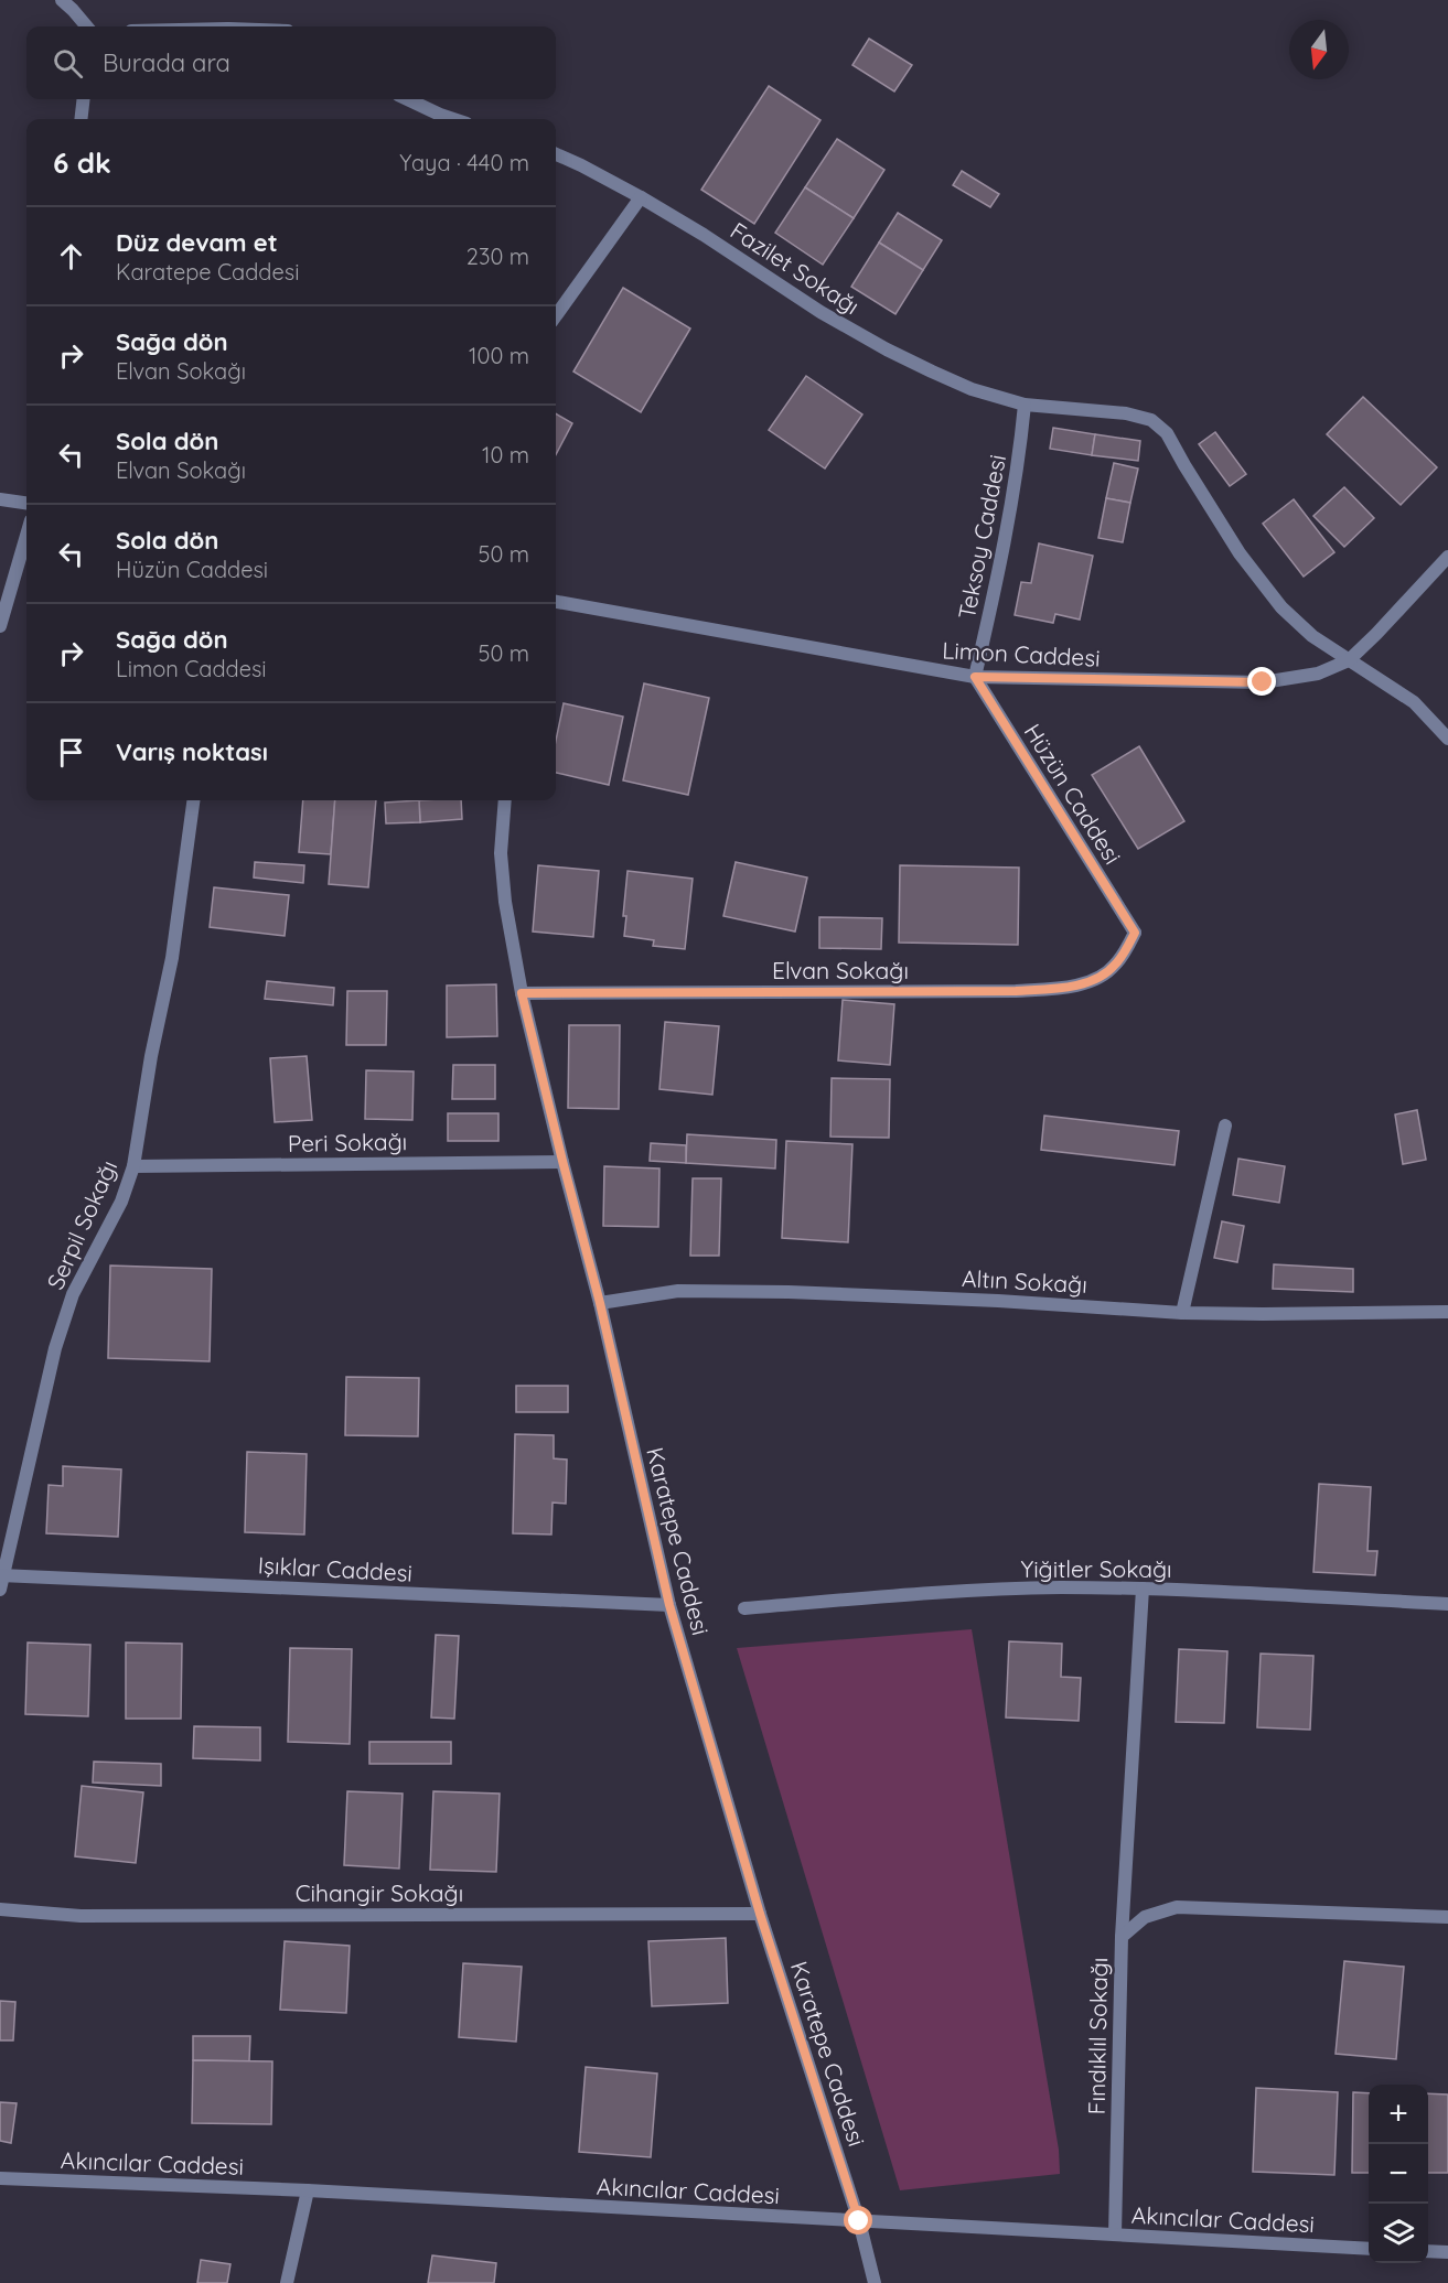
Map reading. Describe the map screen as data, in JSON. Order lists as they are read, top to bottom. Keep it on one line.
{"streets":{"street":["Fazilet Sokağı","Teksoy Caddesi","Limon Caddesi","Hüzün Caddesi","Elvan Sokağı","Peri Sokağı","Serpil Sokağı","Altın Sokağı","Karatepe Caddesi","Işıklar Caddesi","Yiğitler Sokağı","Cihangir Sokağı","Fındıklıl Sokağı","Akıncılar Caddesi"]},"crossings":[["Fazilet Sokağı","Teksoy Caddesi"],["Fazilet Sokağı","Limon Caddesi"],["Teksoy Caddesi","Limon Caddesi"],["Teksoy Caddesi","Hüzün Caddesi"],["Limon Caddesi","Hüzün Caddesi"],["Hüzün Caddesi","Elvan Sokağı"],["Elvan Sokağı","Karatepe Caddesi"],["Peri Sokağı","Serpil Sokağı"],["Peri Sokağı","Karatepe Caddesi"],["Serpil Sokağı","Işıklar Caddesi"],["Altın Sokağı","Karatepe Caddesi"],["Karatepe Caddesi","Işıklar Caddesi"],["Karatepe Caddesi","Cihangir Sokağı"],["Karatepe Caddesi","Akıncılar Caddesi"],["Fındıklıl Sokağı","Akıncılar Caddesi"]],"north":"bottom","page":{"search":"Burada ara","heading":["6 dk","Yaya · 440 m"],"list":[["Düz devam et","Karatepe Caddesi","230 m"],["Sağa dön","Elvan Sokağı","100 m"],["Sola dön","Elvan Sokağı","10 m"],["Sola dön","Hüzün Caddesi","50 m"],["Sağa dön","Limon Caddesi","50 m"],"Varış noktası"],"map_buttons":["+","−"]}}
